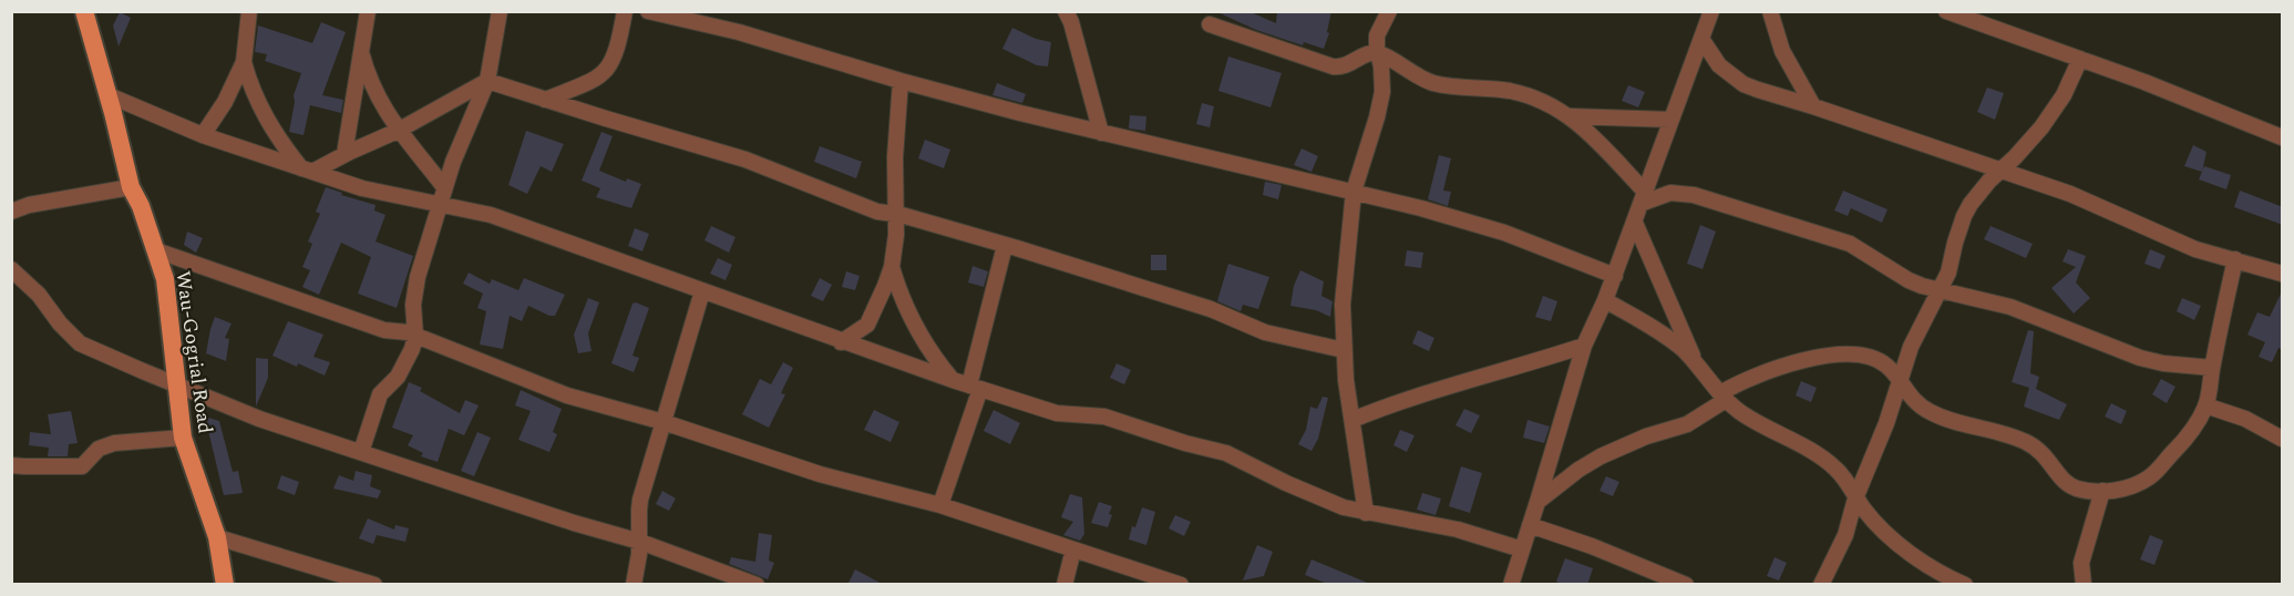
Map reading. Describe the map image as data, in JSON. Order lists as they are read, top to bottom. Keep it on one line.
{"streets":{"main road":["Wau-Gogrial Road"]}}
